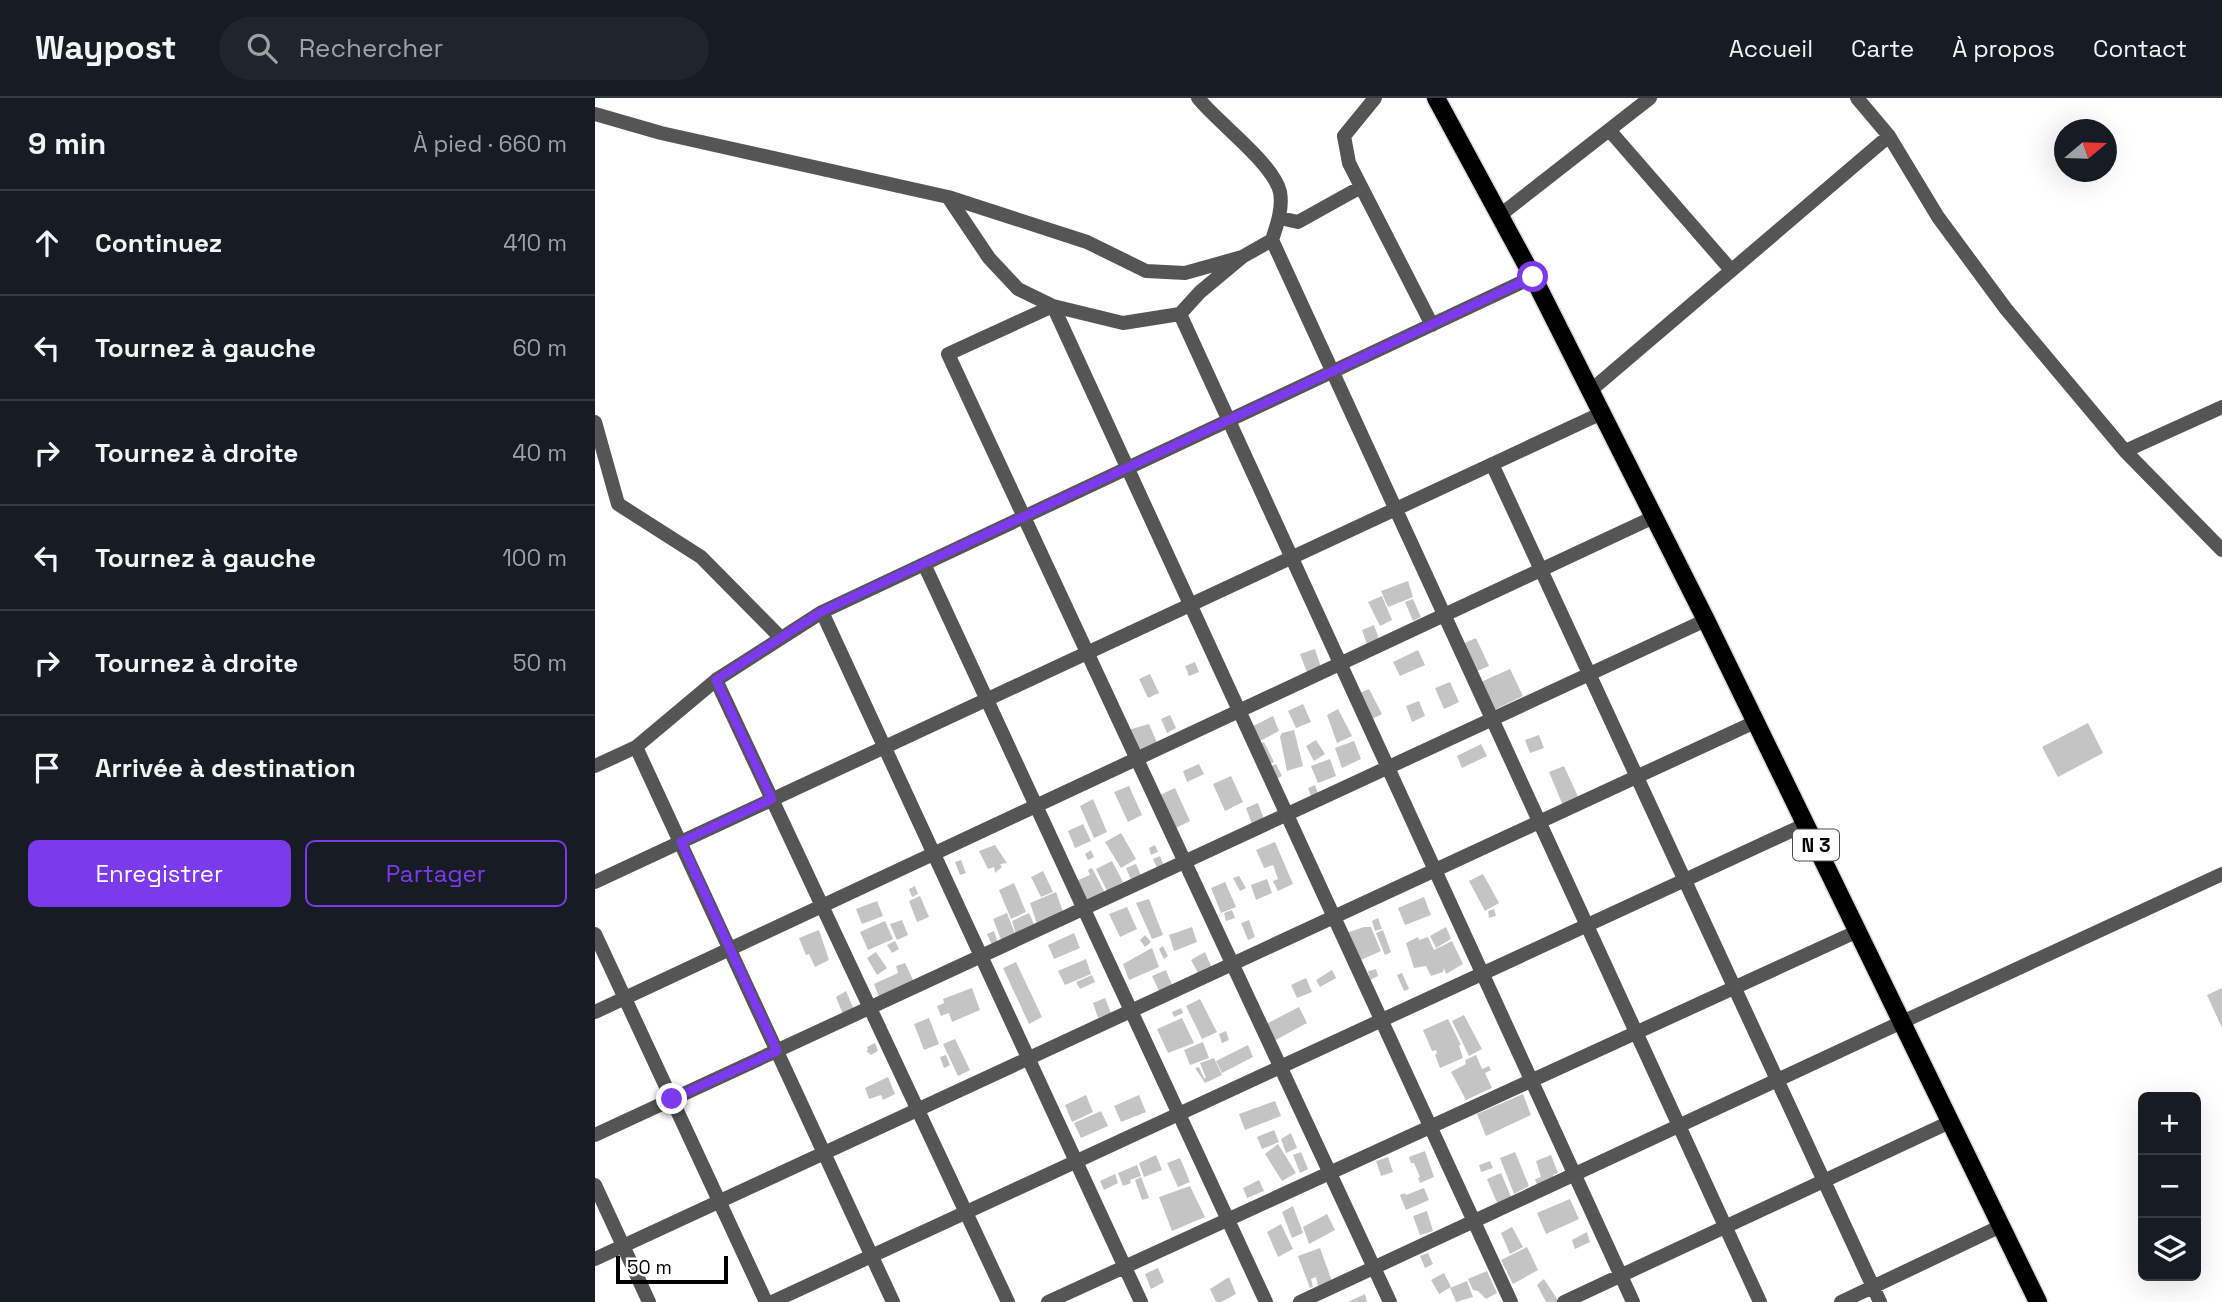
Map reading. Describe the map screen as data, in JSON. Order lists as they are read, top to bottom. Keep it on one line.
{"streets":{"main road":["N 3"]},"scale_bar":"50 m","north":"right","page":{"header":"Waypost","search":"Rechercher","nav":["Accueil","Carte","À propos","Contact"],"heading":["9 min","À pied · 660 m"],"list":[["Continuez","410 m"],["Tournez à gauche","60 m"],["Tournez à droite","40 m"],["Tournez à gauche","100 m"],["Tournez à droite","50 m"],"Arrivée à destination"],"buttons":["Enregistrer","Partager"],"map_buttons":["+","−"],"scale":"50 m"}}
